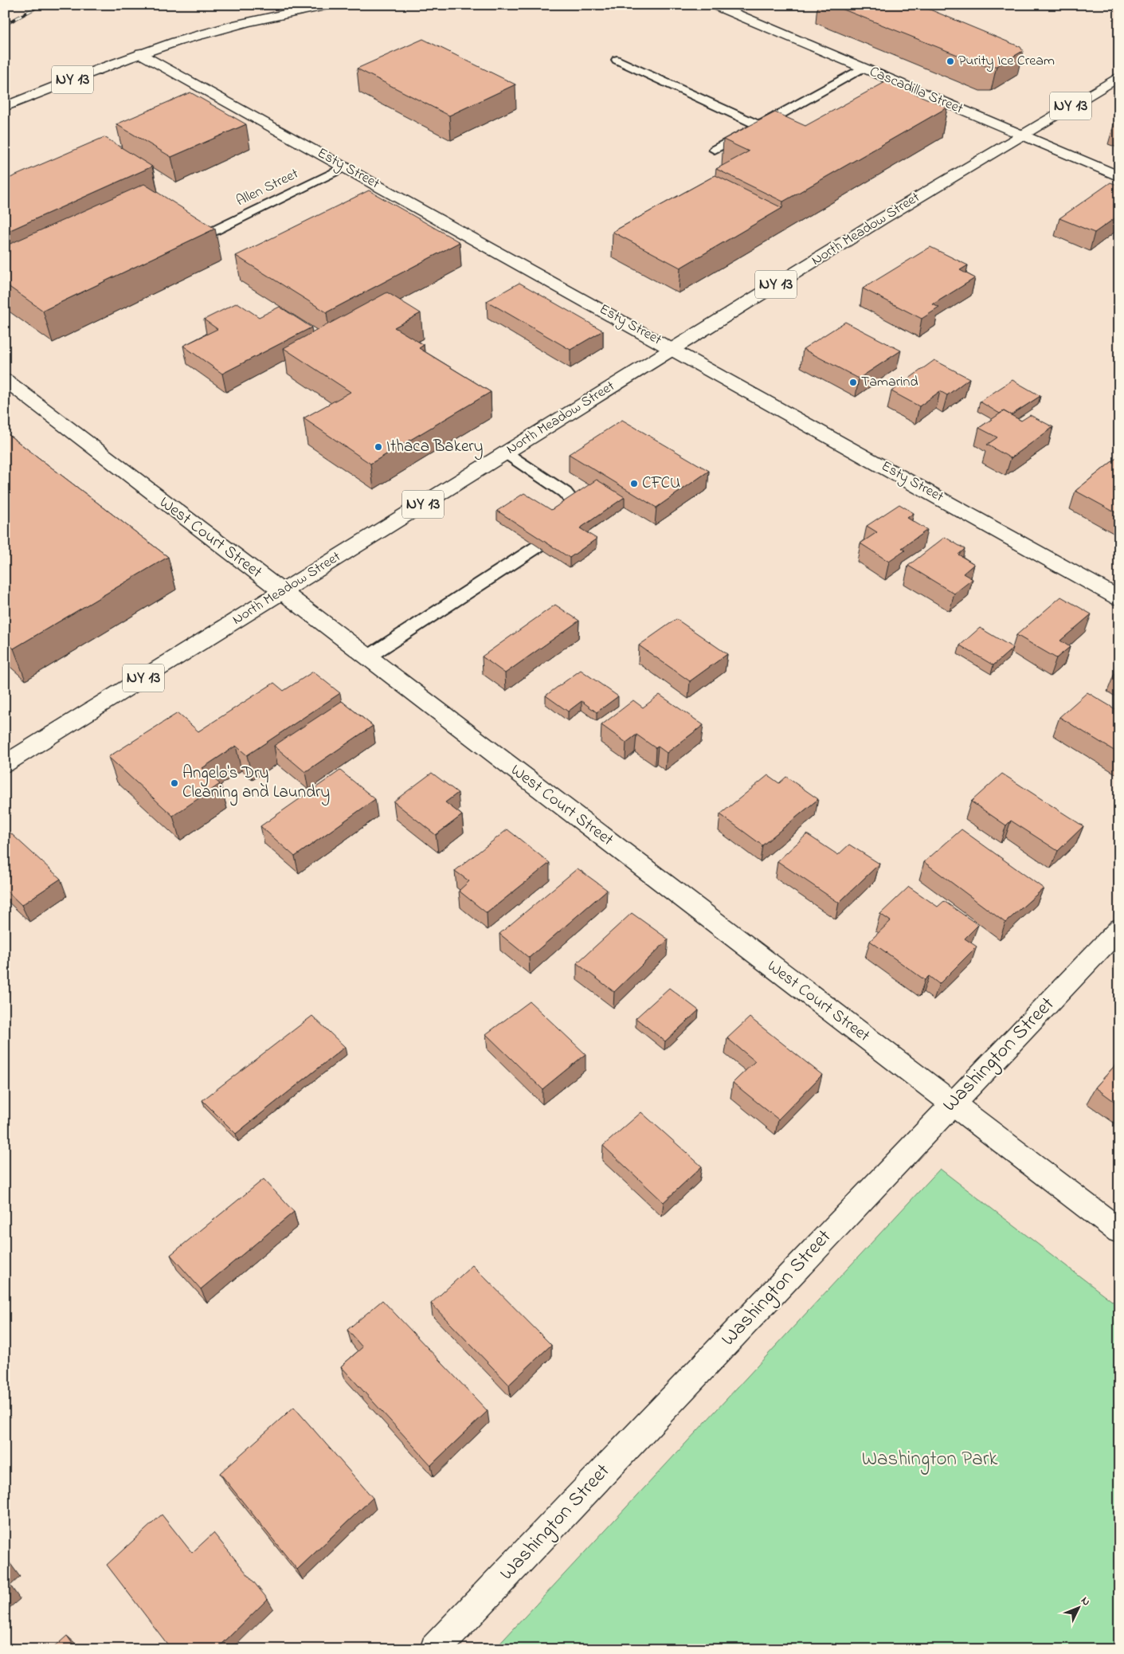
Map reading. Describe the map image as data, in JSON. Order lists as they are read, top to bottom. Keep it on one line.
{"streets":{"main road":["NY 13","Cascadilla Street","Esty Street","North Meadow Street","West Court Street","Washington Street"],"lane":["Allen Street"]},"crossings":[["NY 13","Esty Street"],["Cascadilla Street","North Meadow Street"],["Esty Street","Allen Street"],["Esty Street","North Meadow Street"],["North Meadow Street","West Court Street"],["West Court Street","Washington Street"]],"parks":["Washington Park"],"places":["Purity Ice Cream","Tamarind","Ithaca Bakery","CFCU","Angelo's Dry Cleaning and Laundry"],"north":"top right"}
